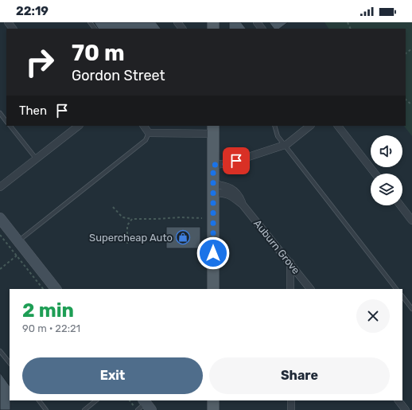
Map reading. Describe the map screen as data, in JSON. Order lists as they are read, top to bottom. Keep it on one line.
{"streets":{"street":["Auburn Grove"]},"places":{"shop":["Supercheap Auto"]},"page":{"status":"22:19","turn":["70 m","Gordon Street"],"then":"Then","heading":["2 min","90 m · 22:21"],"buttons":["Exit","Share"]}}
